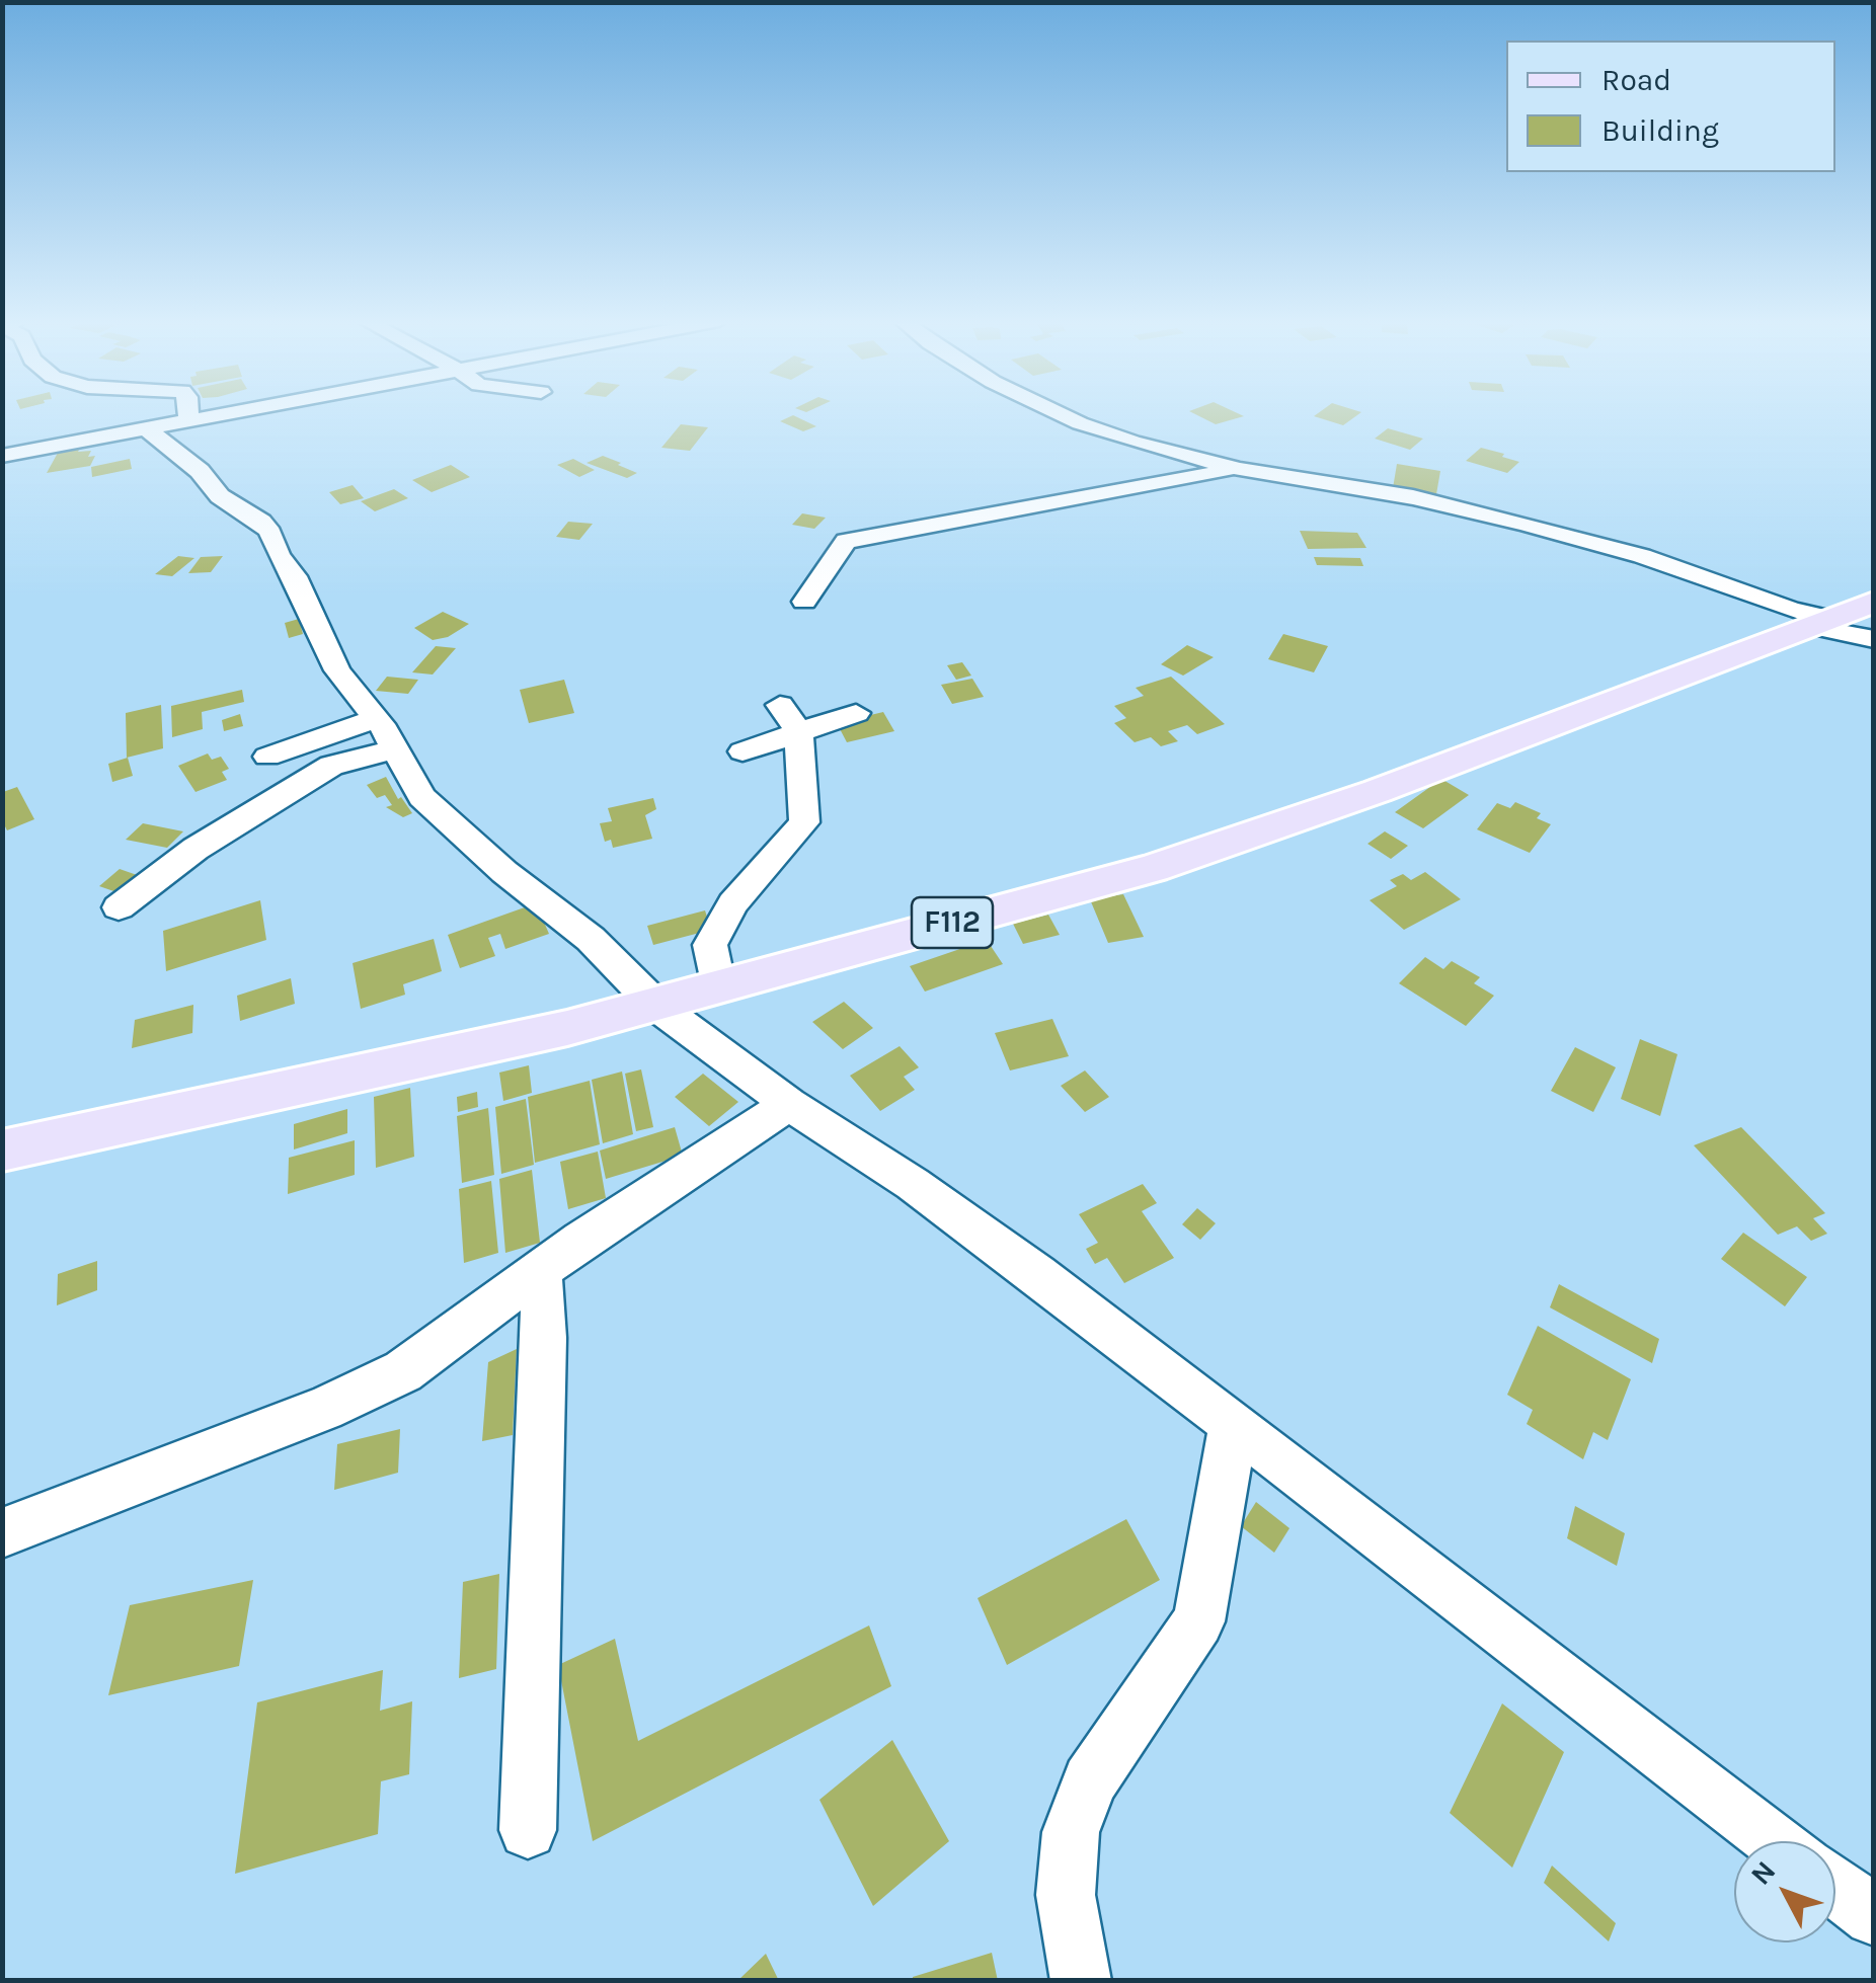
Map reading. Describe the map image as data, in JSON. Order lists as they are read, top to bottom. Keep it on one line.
{"streets":{"main road":["F112"]},"legend":["Road","Building"],"north":"top left"}
